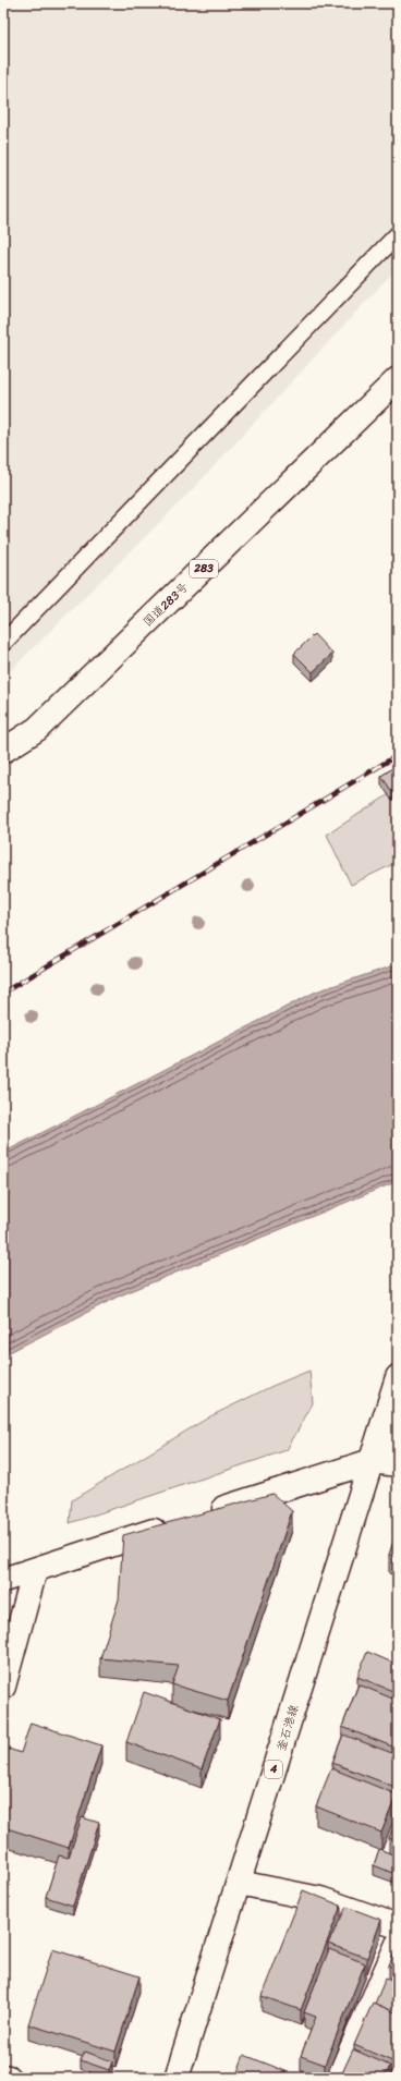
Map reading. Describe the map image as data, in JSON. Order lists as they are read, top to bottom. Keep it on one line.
{"streets":{"main road":["283","国道283号","釜石港線","4"]}}
